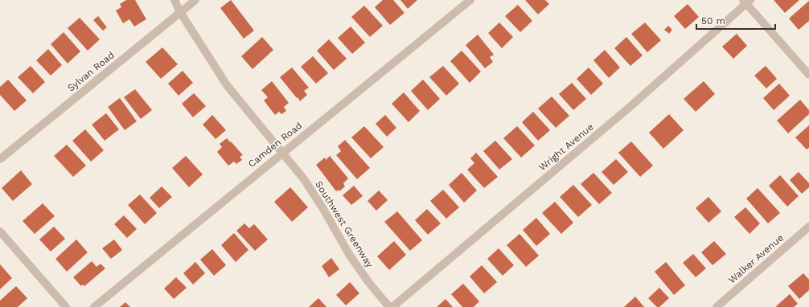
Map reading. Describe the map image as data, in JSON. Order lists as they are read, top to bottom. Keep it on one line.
{"streets":{"street":["Sylvan Road","Camden Road","Wright Avenue","Southwest Greenway","Walker Avenue"]},"crossings":[["Sylvan Road","Southwest Greenway"],["Camden Road","Southwest Greenway"]],"scale_bar":"50 m"}
